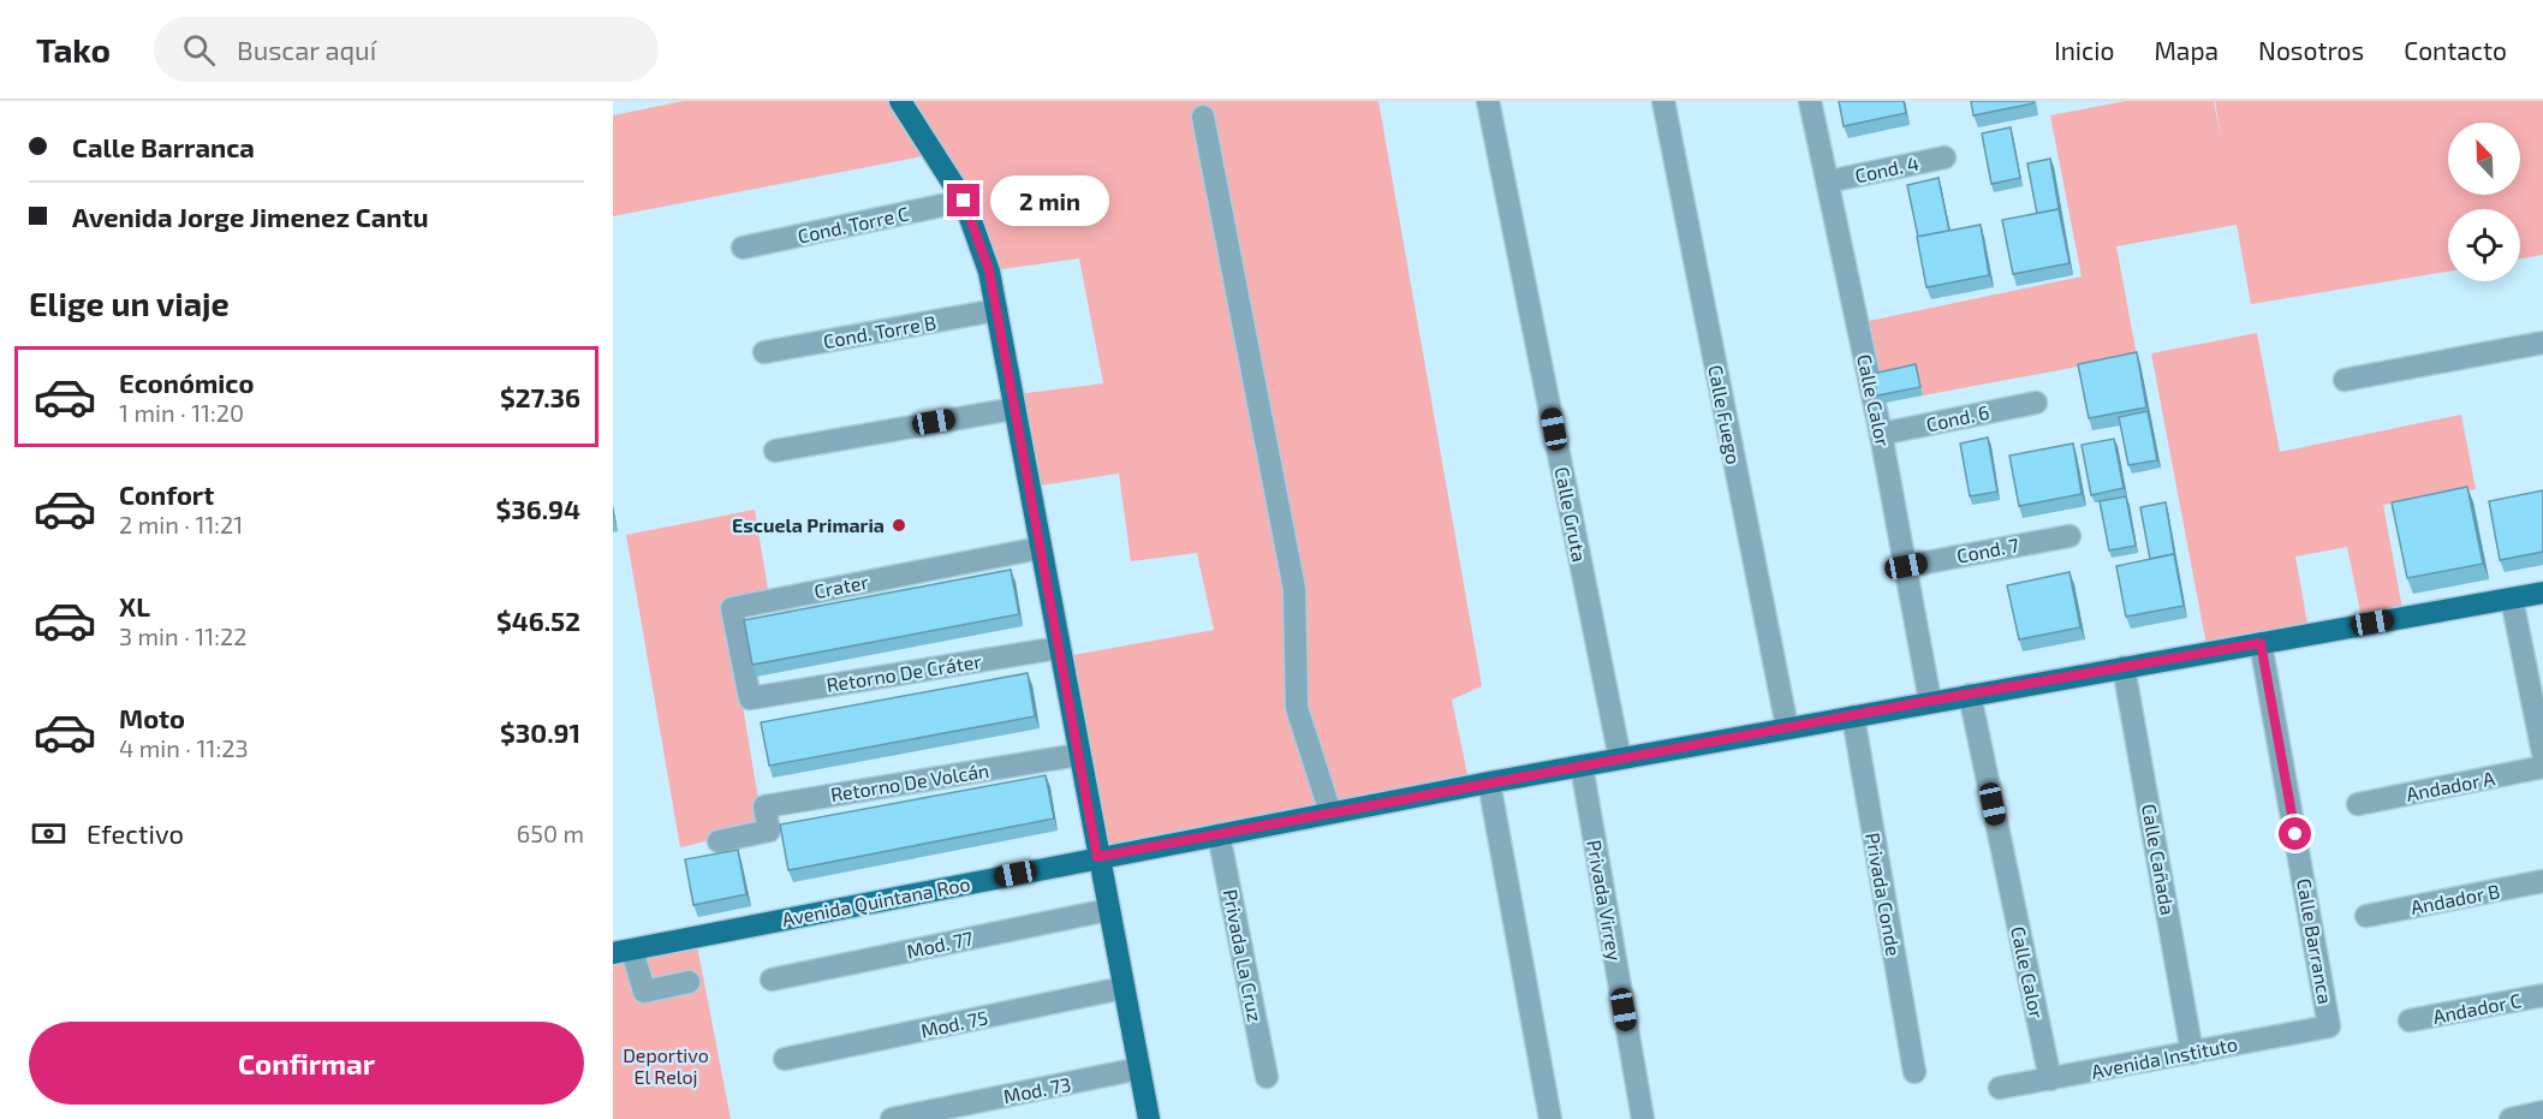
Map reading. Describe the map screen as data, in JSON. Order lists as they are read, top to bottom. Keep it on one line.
{"streets":{"main road":["Avenida Quintana Roo"],"street":["Cond. 4","Cond. Torre C","Cond. Torre B","Calle Calor","Calle Fuego","Cond. 6","Calle Gruta","Cond. 7","Crater","Retorno De Cráter","Retorno De Volcán","Andador A","Calle Cañada","Privada Conde","Andador B","Privada Virrey","Calle Barranca","Mod. 77","Privada La Cruz","Andador C","Mod. 75","Avenida Instituto","Mod. 73"]},"crossings":[["Cond. 4","Calle Calor"],["Calle Calor","Cond. 6"],["Calle Calor","Cond. 7"],["Calle Calor","Avenida Quintana Roo"],["Calle Calor","Avenida Instituto"],["Calle Fuego","Avenida Quintana Roo"],["Calle Gruta","Avenida Quintana Roo"],["Crater","Retorno De Cráter"],["Calle Cañada","Avenida Quintana Roo"],["Calle Cañada","Avenida Instituto"],["Privada Conde","Avenida Quintana Roo"],["Privada Virrey","Avenida Quintana Roo"],["Avenida Quintana Roo","Calle Barranca"],["Avenida Quintana Roo","Privada La Cruz"],["Calle Barranca","Avenida Instituto"]],"parks":["Deportivo El Reloj"],"places":["Escuela Primaria"],"north":"top left","page":{"header":"Tako","search":"Buscar aquí","nav":["Inicio","Mapa","Nosotros","Contacto"],"banner":["Calle Barranca","Avenida Jorge Jimenez Cantu"],"bubble":"2 min","heading":"Elige un viaje","list":[{"name":"Económico","note":"1 min · 11:20","value":"$27.36"},{"name":"Confort","note":"2 min · 11:21","value":"$36.94"},{"name":"XL","note":"3 min · 11:22","value":"$46.52"},{"name":"Moto","note":"4 min · 11:23","value":"$30.91"}],"pay":["Efectivo","650 m"],"buttons":"Confirmar"}}
